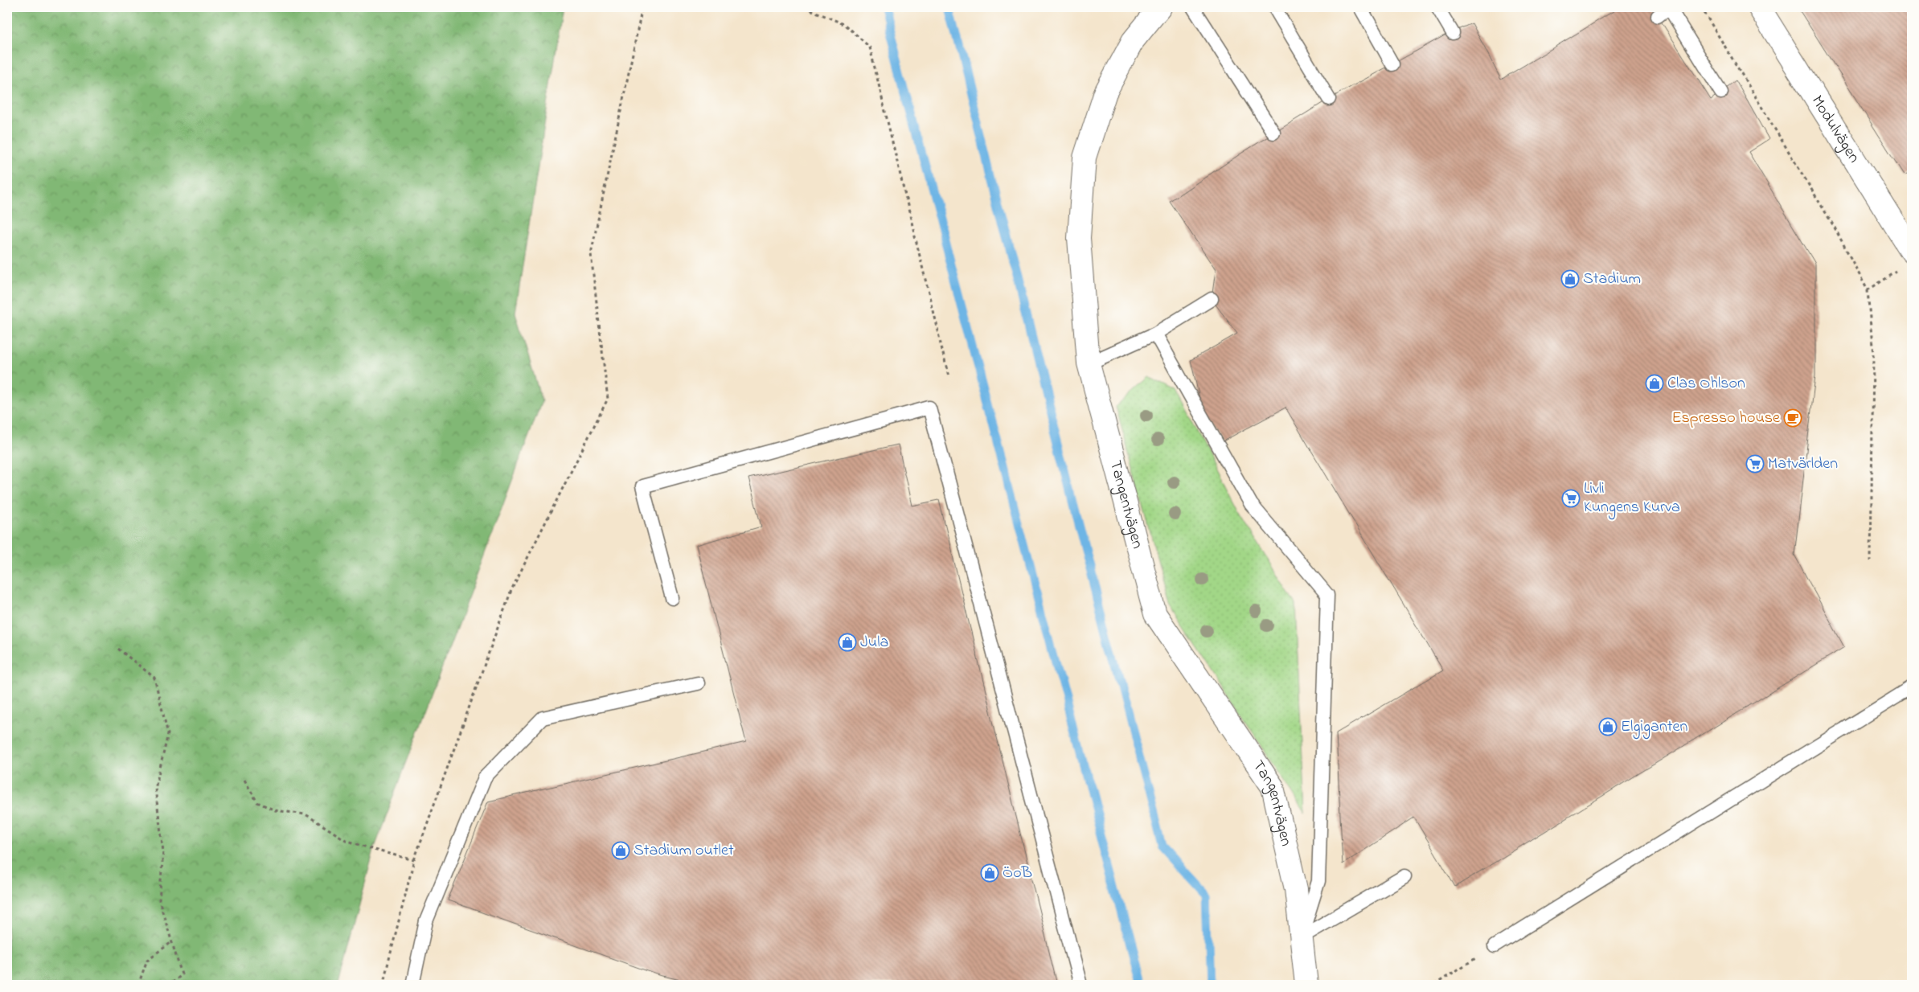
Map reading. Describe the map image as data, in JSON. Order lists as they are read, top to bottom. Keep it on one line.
{"streets":{"street":["Modulvägen","Tangentvägen"]},"places":{"shop":["Stadium","Clas Ohlson","Jula","Elgiganten","Stadium outlet","ÖoB"],"cafe":["Espresso house"],"supermarket":["Matvärlden","Livli Kungens Kurva"]}}
